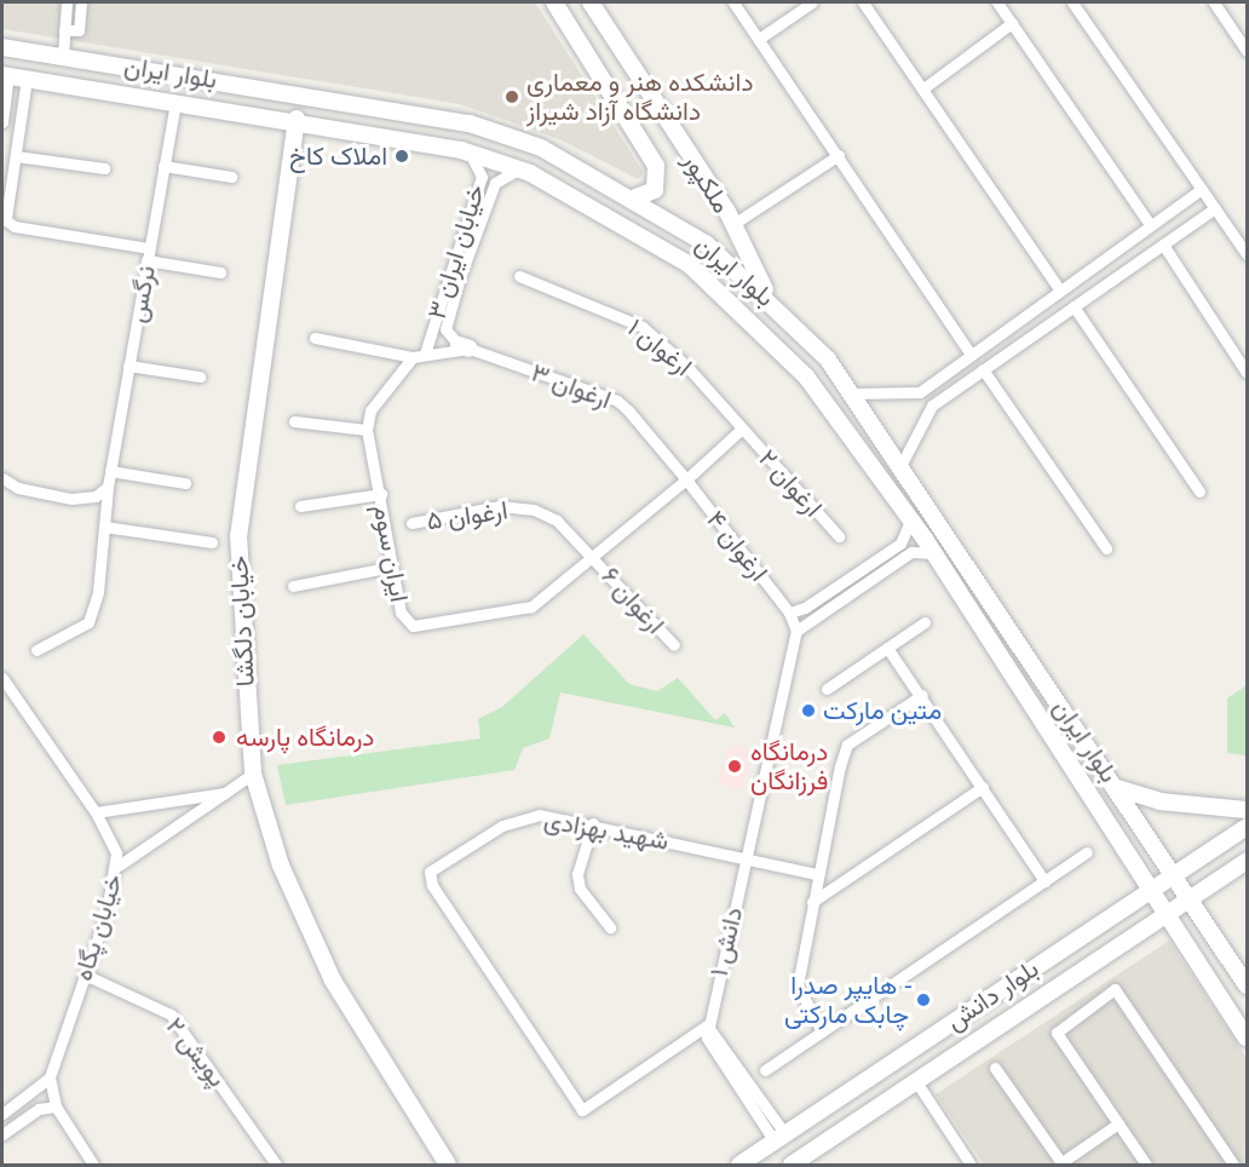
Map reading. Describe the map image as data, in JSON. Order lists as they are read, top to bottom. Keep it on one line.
{"streets":{"main road":["بلوار ایران","ملکپور","خیابان دلگشا","بلوار دانش"],"street":["خیابان ایران ۳","نرگس","ارغوان ۱","ارغوان ۳","ارغوان ۲","ارغوان ۵","ارغوان ۴","ایران سوم","ارغوان ۶","شهید بهزادی","خیابان پگاه","دانش ۱","پویش ۲"]},"crossings":[["بلوار ایران","ملکپور"],["بلوار ایران","خیابان ایران ۳"],["بلوار ایران","نرگس"],["بلوار ایران","خیابان دلگشا"],["بلوار ایران","بلوار دانش"],["خیابان ایران ۳","ارغوان ۳"],["ارغوان ۱","ارغوان ۲"],["ارغوان ۱","ایران سوم"],["ارغوان ۳","ارغوان ۴"],["ارغوان ۳","ایران سوم"],["ارغوان ۲","ایران سوم"],["ارغوان ۵","ایران سوم"],["ارغوان ۵","ارغوان ۶"],["ارغوان ۴","ایران سوم"],["ارغوان ۴","دانش ۱"],["ایران سوم","ارغوان ۶"],["شهید بهزادی","دانش ۱"],["خیابان پگاه","پویش ۲"]],"places":["دانشکده هنر و معماری دانشگاه آزاد شیراز","املاک کاخ","متین مارکت","درمانگاه پارسه","درمانگاه فرزانگان","هایپر صدرا - چابک مارکتی"]}
